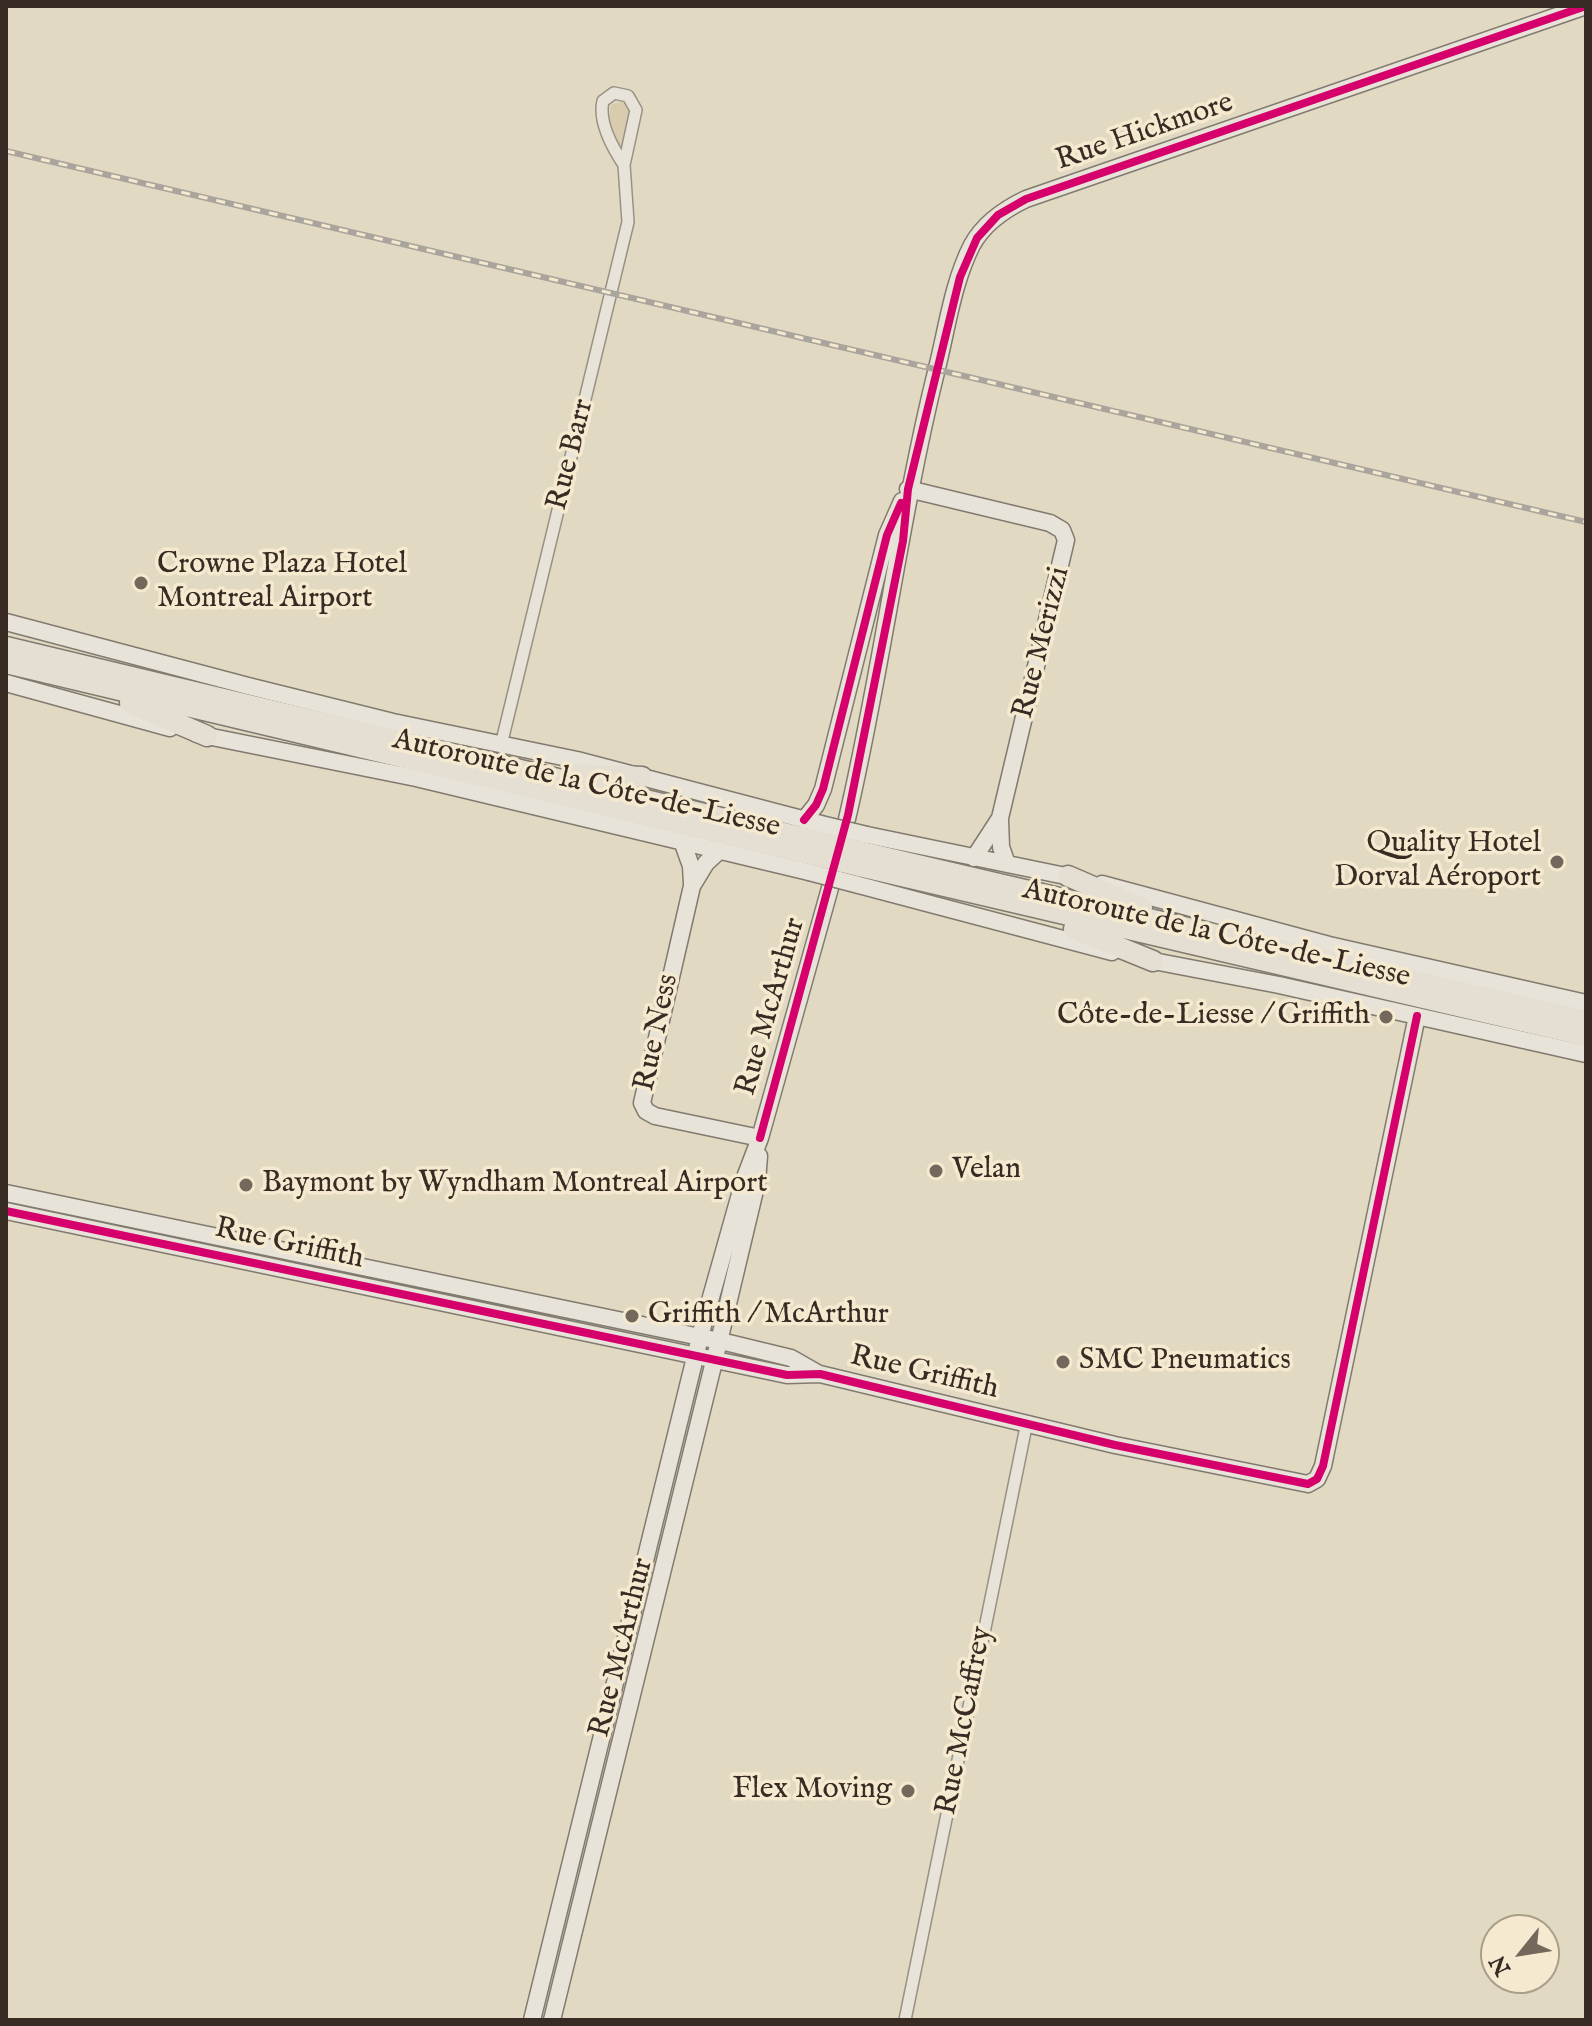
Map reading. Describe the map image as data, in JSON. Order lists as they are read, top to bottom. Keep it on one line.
{"streets":{"highway":["Autoroute de la Côte-de-Liesse"],"street":["Rue Hickmore","Rue Barr","Rue Merizzi","Rue McArthur","Rue Ness","Rue Griffith","Rue McCaffrey"]},"crossings":[["Rue Hickmore","Rue Merizzi"],["Rue McArthur","Rue Ness"],["Rue McArthur","Rue Griffith"],["Rue Griffith","Rue McCaffrey"]],"places":["Crowne Plaza Hotel Montreal Airport","Quality Hotel Dorval Aéroport","Côte-de-Liesse / Griffith","Velan","Baymont by Wyndham Montreal Airport","Griffith / McArthur","SMC Pneumatics","Flex Moving"],"north":"bottom left"}
